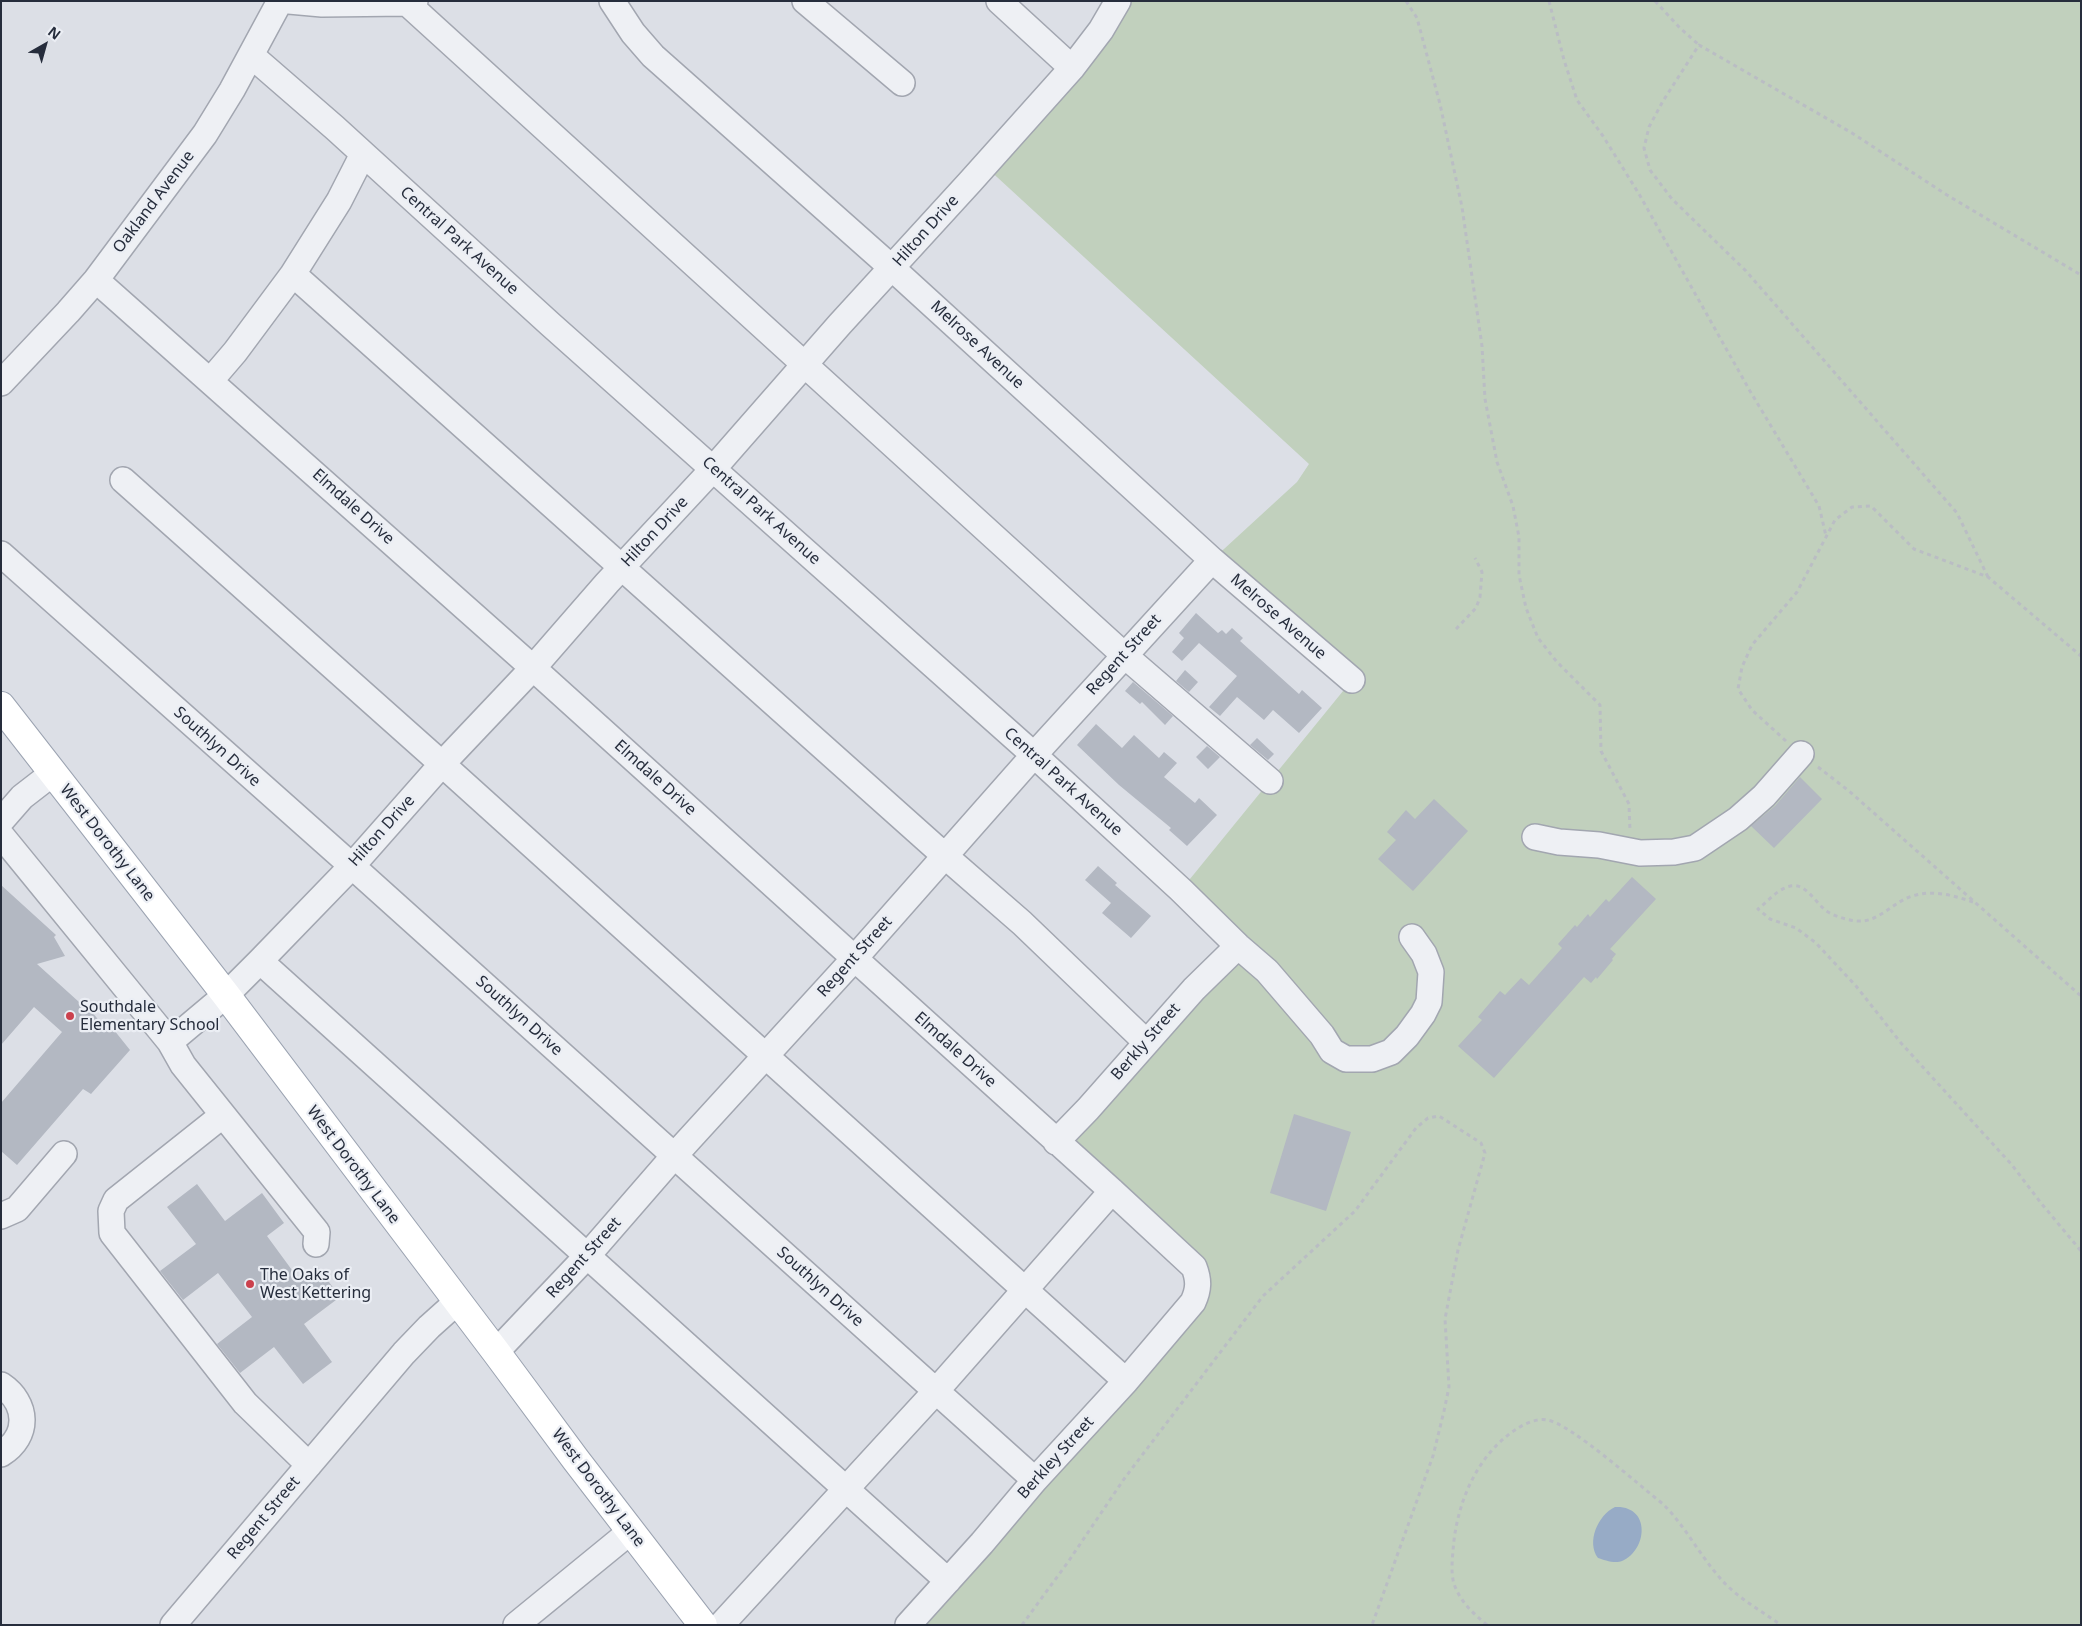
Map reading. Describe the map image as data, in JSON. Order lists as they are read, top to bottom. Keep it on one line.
{"streets":{"main road":["West Dorothy Lane"],"street":["Oakland Avenue","Hilton Drive","Central Park Avenue","Melrose Avenue","Elmdale Drive","Regent Street","Southlyn Drive","Berkly Street","Berkley Street"]},"crossings":[["Oakland Avenue","Central Park Avenue"],["Oakland Avenue","Elmdale Drive"],["Hilton Drive","Central Park Avenue"],["Hilton Drive","Melrose Avenue"],["Hilton Drive","Elmdale Drive"],["Hilton Drive","Southlyn Drive"],["Hilton Drive","West Dorothy Lane"],["Central Park Avenue","Regent Street"],["Central Park Avenue","Berkly Street"],["Melrose Avenue","Regent Street"],["Elmdale Drive","Regent Street"],["Elmdale Drive","Berkly Street"],["Elmdale Drive","Berkley Street"],["Regent Street","Southlyn Drive"],["Regent Street","West Dorothy Lane"],["Southlyn Drive","Berkley Street"]],"places":["Southdale Elementary School","The Oaks of West Kettering"],"north":"top right"}
